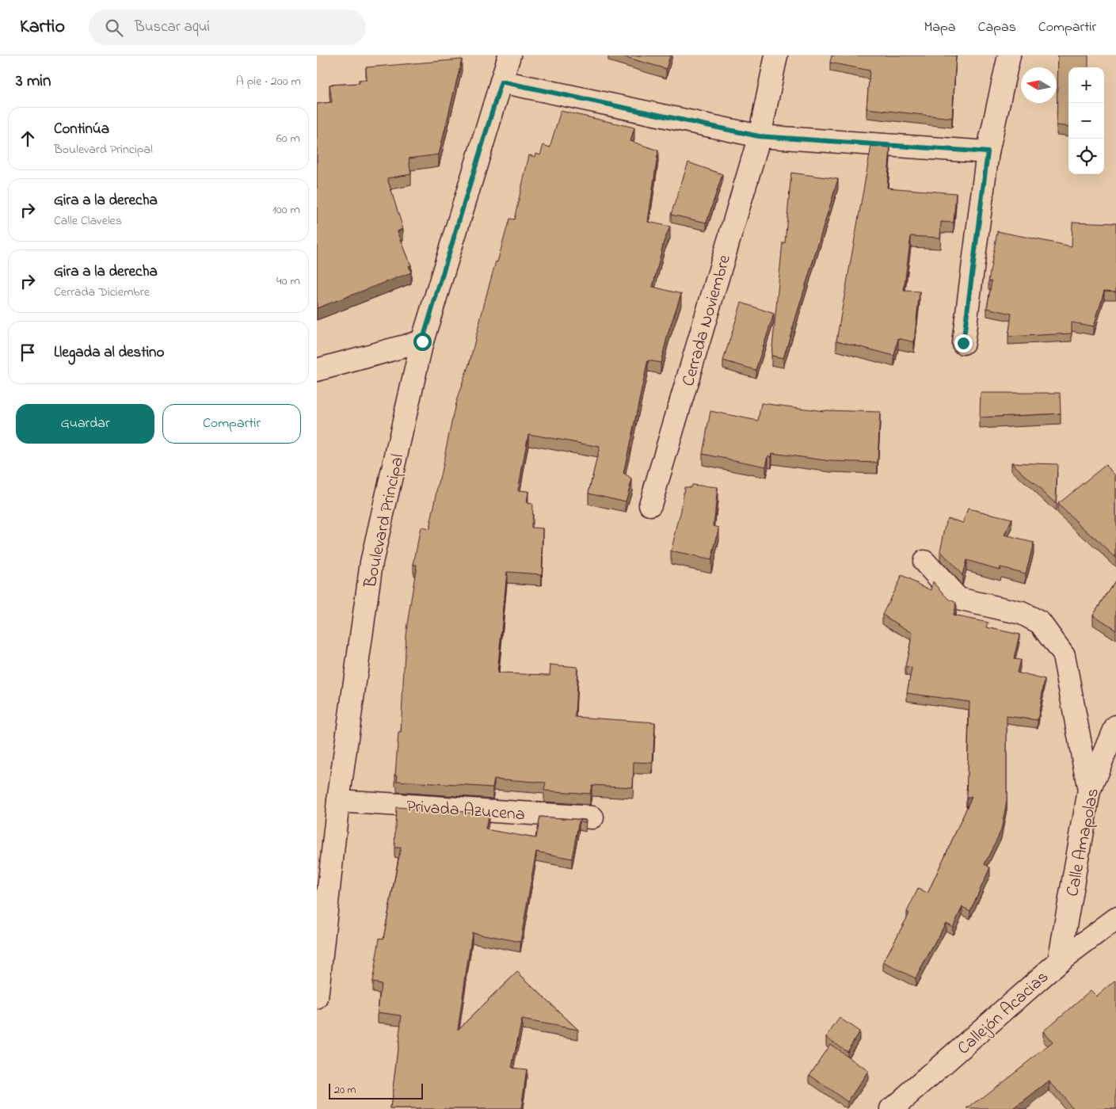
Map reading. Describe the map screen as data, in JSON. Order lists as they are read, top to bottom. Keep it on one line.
{"streets":{"street":["Cerrada Noviembre","Boulevard Principal","Privada Azucena","Calle Amapolas","Callejón Acacias"]},"crossings":[["Boulevard Principal","Privada Azucena"],["Calle Amapolas","Callejón Acacias"]],"scale_bar":"20 m","north":"left","page":{"header":"Kartio","search":"Buscar aquí","nav":["Mapa","Capas","Compartir"],"heading":["3 min","A pie · 200 m"],"map_buttons":["+","−"],"list":[["Continúa","Boulevard Principal","60 m"],["Gira a la derecha","Calle Claveles","100 m"],["Gira a la derecha","Cerrada Diciembre","40 m"],"Llegada al destino"],"buttons":["Guardar","Compartir"],"scale":"20 m"}}
